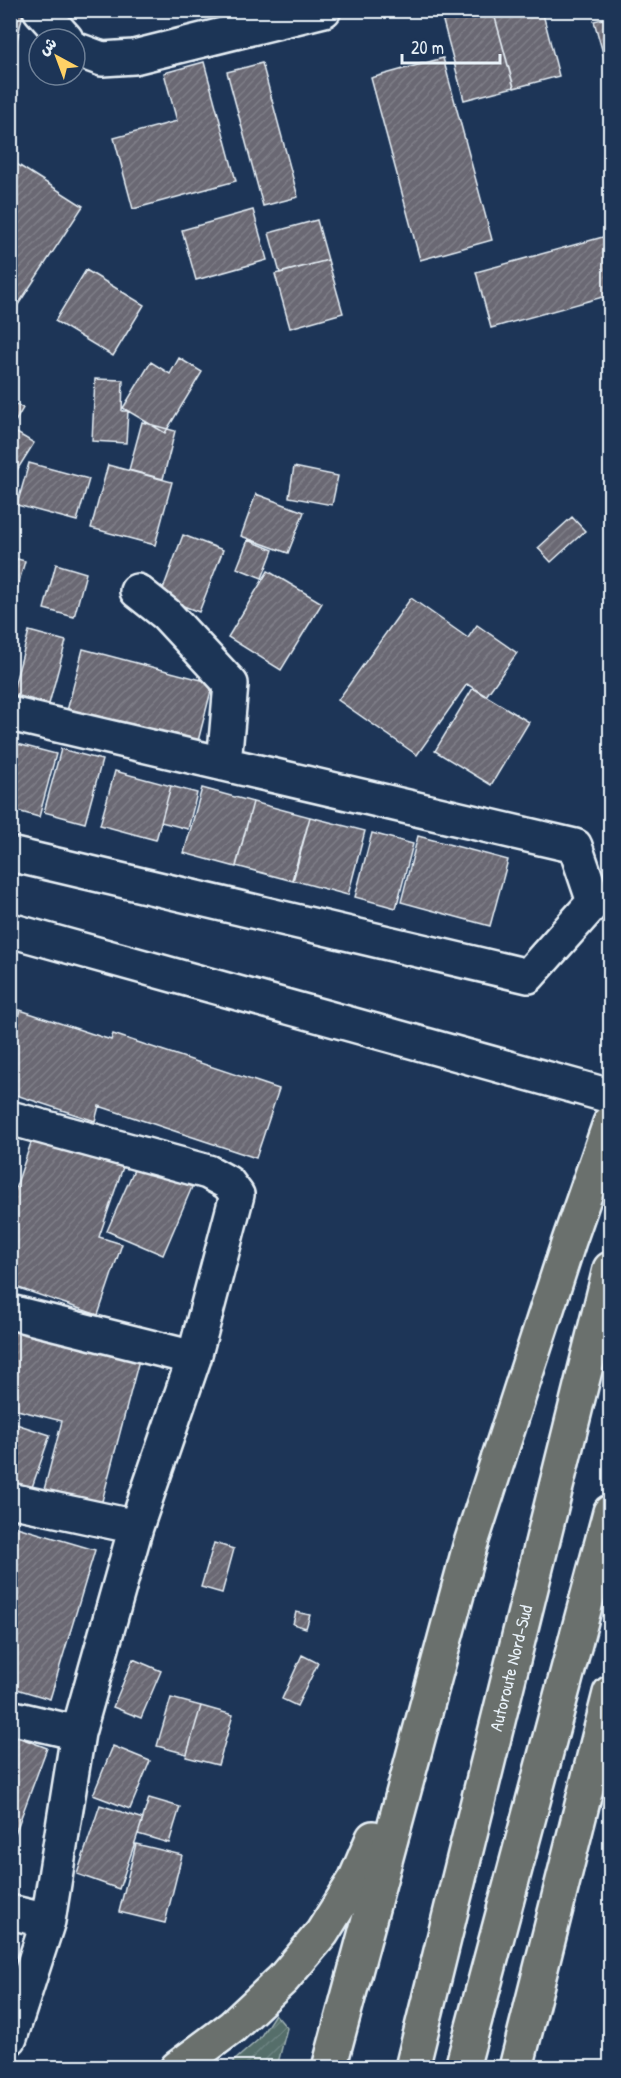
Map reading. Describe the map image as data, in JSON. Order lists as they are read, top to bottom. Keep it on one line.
{"streets":{"highway":["Autoroute Nord-Sud"]},"scale_bar":"20 m","north":"top left"}
